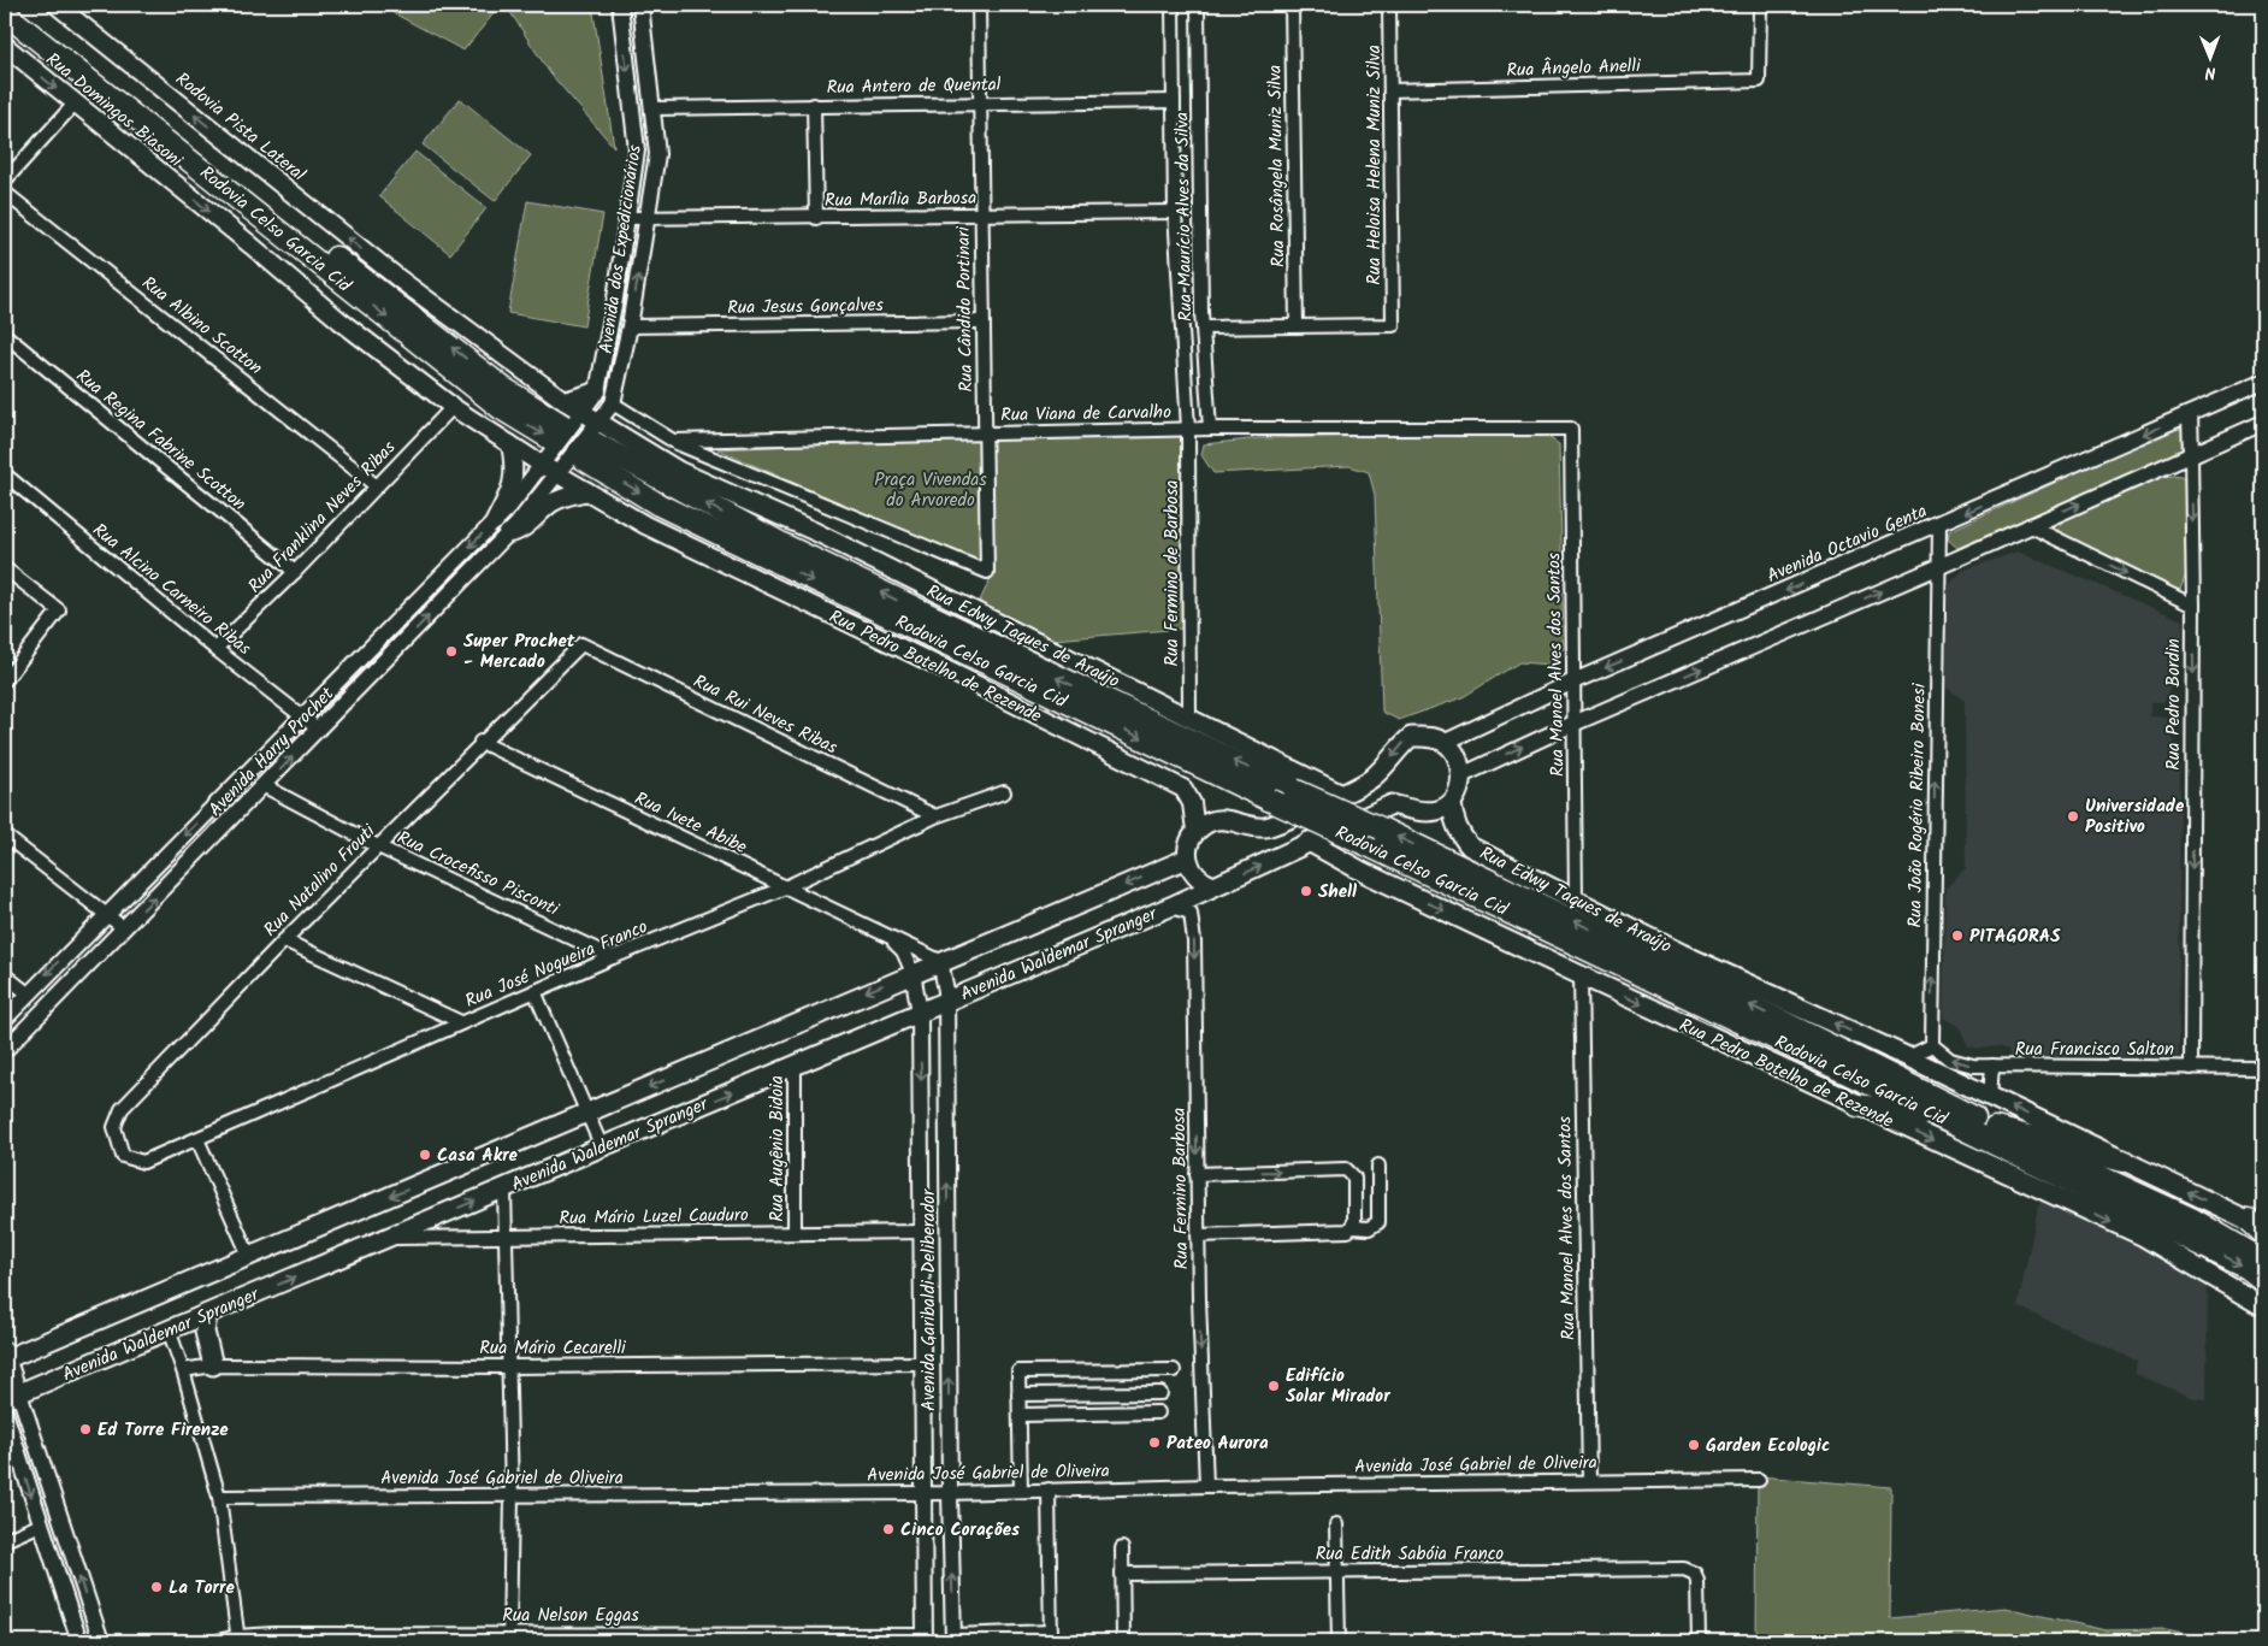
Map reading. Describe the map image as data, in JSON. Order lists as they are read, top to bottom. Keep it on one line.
{"streets":{"highway":["Rodovia Celso Garcia Cid"],"main road":["Rua Domingos Biasoni","Rodovia Pista Lateral","Rua Edwy Taques de Araújo","Rua Pedro Botelho de Rezende","Avenida Waldemar Spranger"],"street":["Rua Ângelo Anelli","Rua Antero de Quental","Rua Heloisa Helena Muniz Silva","Rua Rosângela Muniz Silva","Rua Marília Barbosa","Rua Maurício Alves da Silva","Avenida dos Expedicionários","Rua Jesus Gonçalves","Rua Cândido Portinari","Rua Albino Scotton","Rua Viana de Carvalho","Rua Regina Fabrine Scotton","Rua Franklina Neves Ribas","Avenida Octavio Genta","Rua Fermino de Barbosa","Rua Alcino Carneiro Ribas","Rua Manoel Alves dos Santos","Rua Pedro Bordin","Rua Rui Neves Ribas","Avenida Harry Prochet","Rua João Rogério Ribeiro Bonesi","Rua Ivete Abibe","Rua Crocefisso Pisconti","Rua Natalino Frouti","Rua José Nogueira Franco","Rua Francisco Salton","Rua Augênio Bidoia","Rua Fermino Barbosa","Rua Mário Luzel Cauduro","Avenida Garibaldi Deliberador","Rua Mário Cecarelli","Avenida José Gabriel de Oliveira","Rua Edith Sabóia Franco","Rua Nelson Eggas"]},"crossings":[["Rua Ângelo Anelli","Rua Heloisa Helena Muniz Silva"],["Rua Antero de Quental","Avenida dos Expedicionários"],["Rua Antero de Quental","Rua Cândido Portinari"],["Rua Antero de Quental","Rua Fermino de Barbosa"],["Rua Domingos Biasoni","Rua Franklina Neves Ribas"],["Rodovia Pista Lateral","Rodovia Celso Garcia Cid"],["Rua Heloisa Helena Muniz Silva","Rua Rosângela Muniz Silva"],["Rua Marília Barbosa","Avenida dos Expedicionários"],["Rua Marília Barbosa","Rua Cândido Portinari"],["Rua Marília Barbosa","Rua Fermino de Barbosa"],["Rua Maurício Alves da Silva","Rua Viana de Carvalho"],["Rodovia Celso Garcia Cid","Avenida dos Expedicionários"],["Rodovia Celso Garcia Cid","Rua Edwy Taques de Araújo"],["Avenida dos Expedicionários","Rua Jesus Gonçalves"],["Avenida dos Expedicionários","Avenida Harry Prochet"],["Rua Jesus Gonçalves","Rua Cândido Portinari"],["Rua Cândido Portinari","Rua Viana de Carvalho"],["Rua Albino Scotton","Rua Franklina Neves Ribas"],["Rua Viana de Carvalho","Rua Fermino de Barbosa"],["Rua Viana de Carvalho","Rua Manoel Alves dos Santos"],["Rua Regina Fabrine Scotton","Rua Franklina Neves Ribas"],["Rua Franklina Neves Ribas","Rua Alcino Carneiro Ribas"],["Avenida Octavio Genta","Rua Manoel Alves dos Santos"],["Avenida Octavio Genta","Rua Pedro Bordin"],["Rua Fermino de Barbosa","Rua Edwy Taques de Araújo"],["Rua Alcino Carneiro Ribas","Avenida Harry Prochet"],["Rua Edwy Taques de Araújo","Rua Manoel Alves dos Santos"],["Rua Edwy Taques de Araújo","Avenida Waldemar Spranger"],["Rua Manoel Alves dos Santos","Rua Pedro Botelho de Rezende"],["Rua Manoel Alves dos Santos","Avenida José Gabriel de Oliveira"],["Rua Pedro Botelho de Rezende","Avenida Waldemar Spranger"],["Rua Pedro Bordin","Rua Francisco Salton"],["Rua Rui Neves Ribas","Rua Natalino Frouti"],["Rua Rui Neves Ribas","Rua José Nogueira Franco"],["Avenida Harry Prochet","Rua Crocefisso Pisconti"],["Rua João Rogério Ribeiro Bonesi","Rua Francisco Salton"],["Rua Ivete Abibe","Rua Natalino Frouti"],["Rua Ivete Abibe","Avenida Waldemar Spranger"],["Rua Ivete Abibe","Rua José Nogueira Franco"],["Rua Ivete Abibe","Avenida Garibaldi Deliberador"],["Rua Crocefisso Pisconti","Rua Natalino Frouti"],["Rua Crocefisso Pisconti","Rua José Nogueira Franco"],["Rua Natalino Frouti","Rua José Nogueira Franco"],["Avenida Waldemar Spranger","Rua Augênio Bidoia"],["Avenida Waldemar Spranger","Rua Fermino Barbosa"],["Avenida Waldemar Spranger","Rua Mário Luzel Cauduro"],["Avenida Waldemar Spranger","Avenida Garibaldi Deliberador"],["Rua Augênio Bidoia","Rua Mário Luzel Cauduro"],["Rua Fermino Barbosa","Avenida José Gabriel de Oliveira"],["Rua Mário Luzel Cauduro","Avenida Garibaldi Deliberador"],["Avenida Garibaldi Deliberador","Rua Mário Cecarelli"],["Avenida Garibaldi Deliberador","Avenida José Gabriel de Oliveira"],["Avenida Garibaldi Deliberador","Rua Nelson Eggas"]],"one_way":["Rua Domingos Biasoni","Rodovia Pista Lateral","Rua Edwy Taques de Araújo","Rua Pedro Botelho de Rezende","Rua Pedro Bordin","Rua João Rogério Ribeiro Bonesi","Rua Fermino Barbosa"],"parks":["Praça Vivendas do Arvoredo"],"places":["Super Prochet - Mercado","Universidade Positivo","Shell","PITAGORAS","Casa Akre","Edifício Solar Mirador","Ed Torre Firenze","Pateo Aurora","Garden Ecologic","Cinco Corações","La Torre"],"north":"bottom"}
